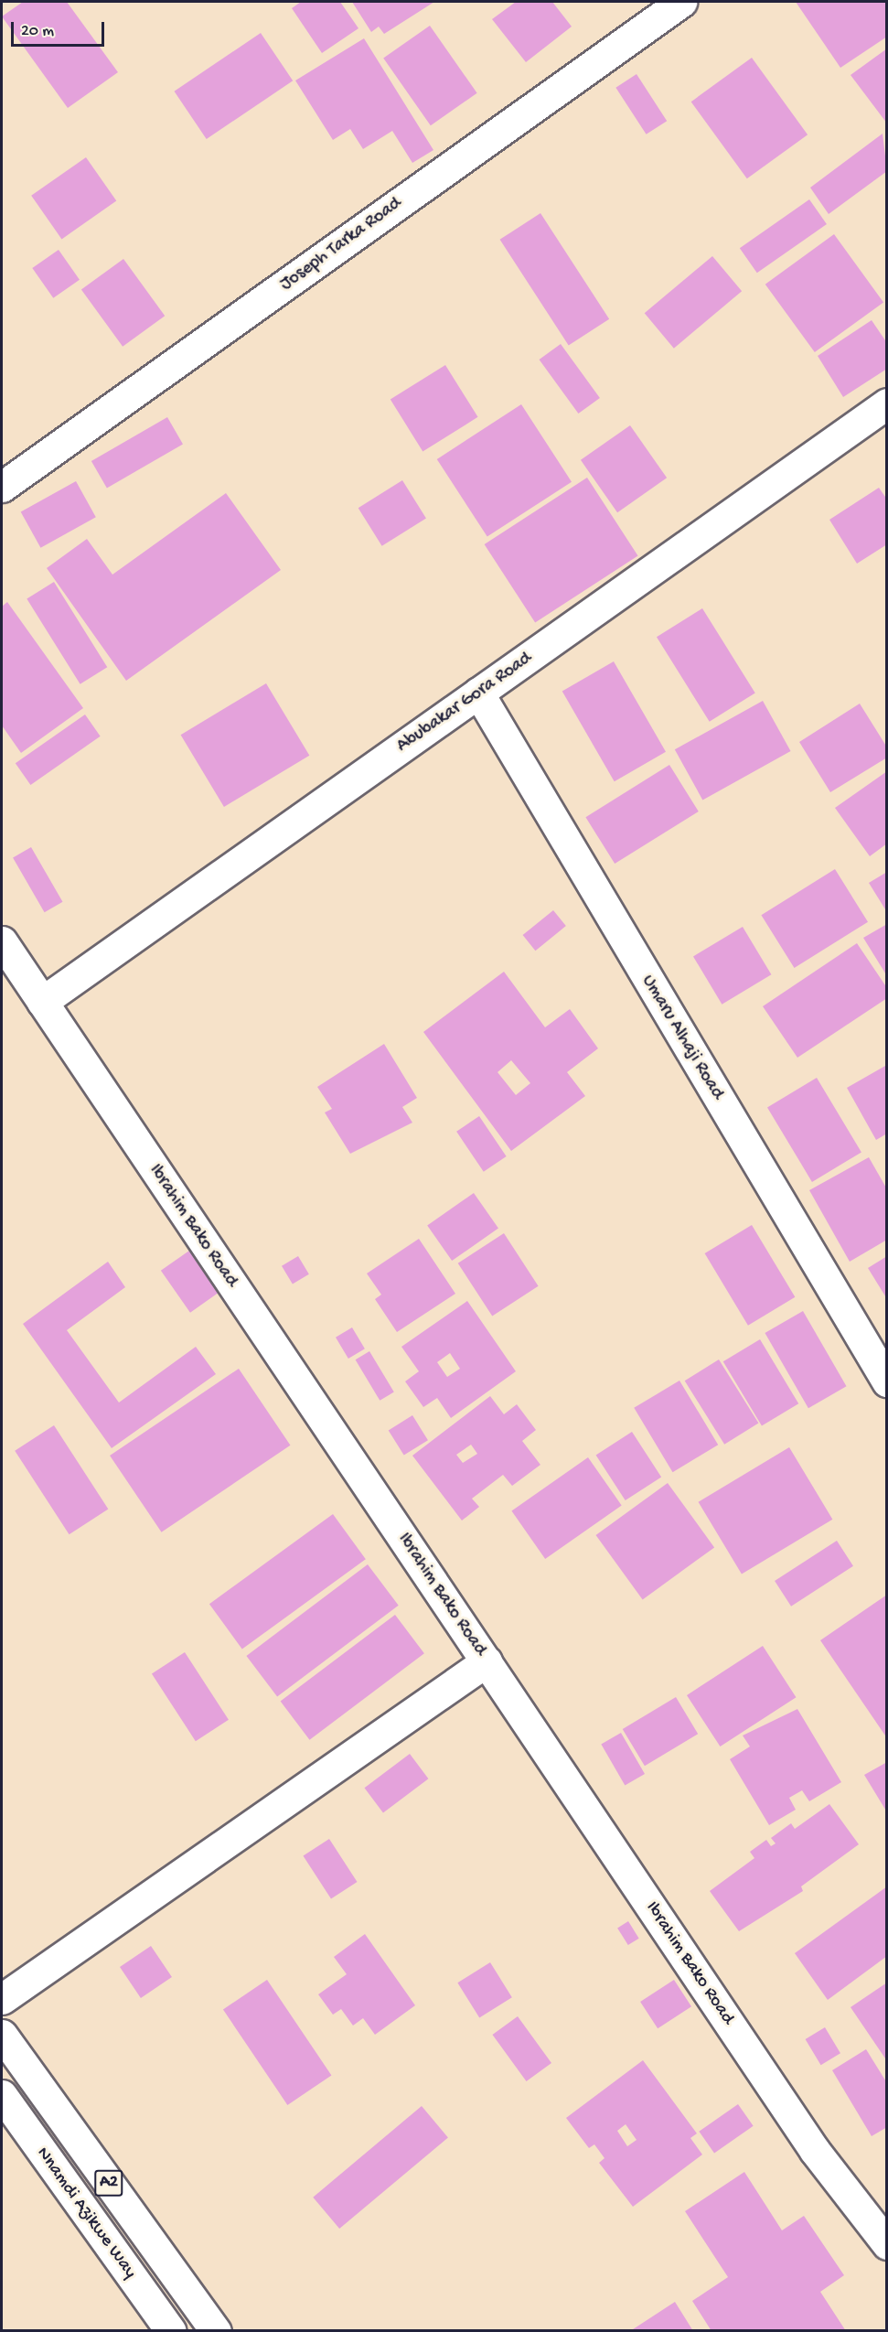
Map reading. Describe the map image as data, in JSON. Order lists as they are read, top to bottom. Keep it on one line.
{"streets":{"main road":["Joseph Tarka Road","Abubakar Gora Road","Umaru Alhaji Road","Ibrahim Bako Road","A2","Nnamdi Azikwe Way"]},"crossings":[["Abubakar Gora Road","Umaru Alhaji Road"],["Abubakar Gora Road","Ibrahim Bako Road"]],"scale_bar":"20 m"}
